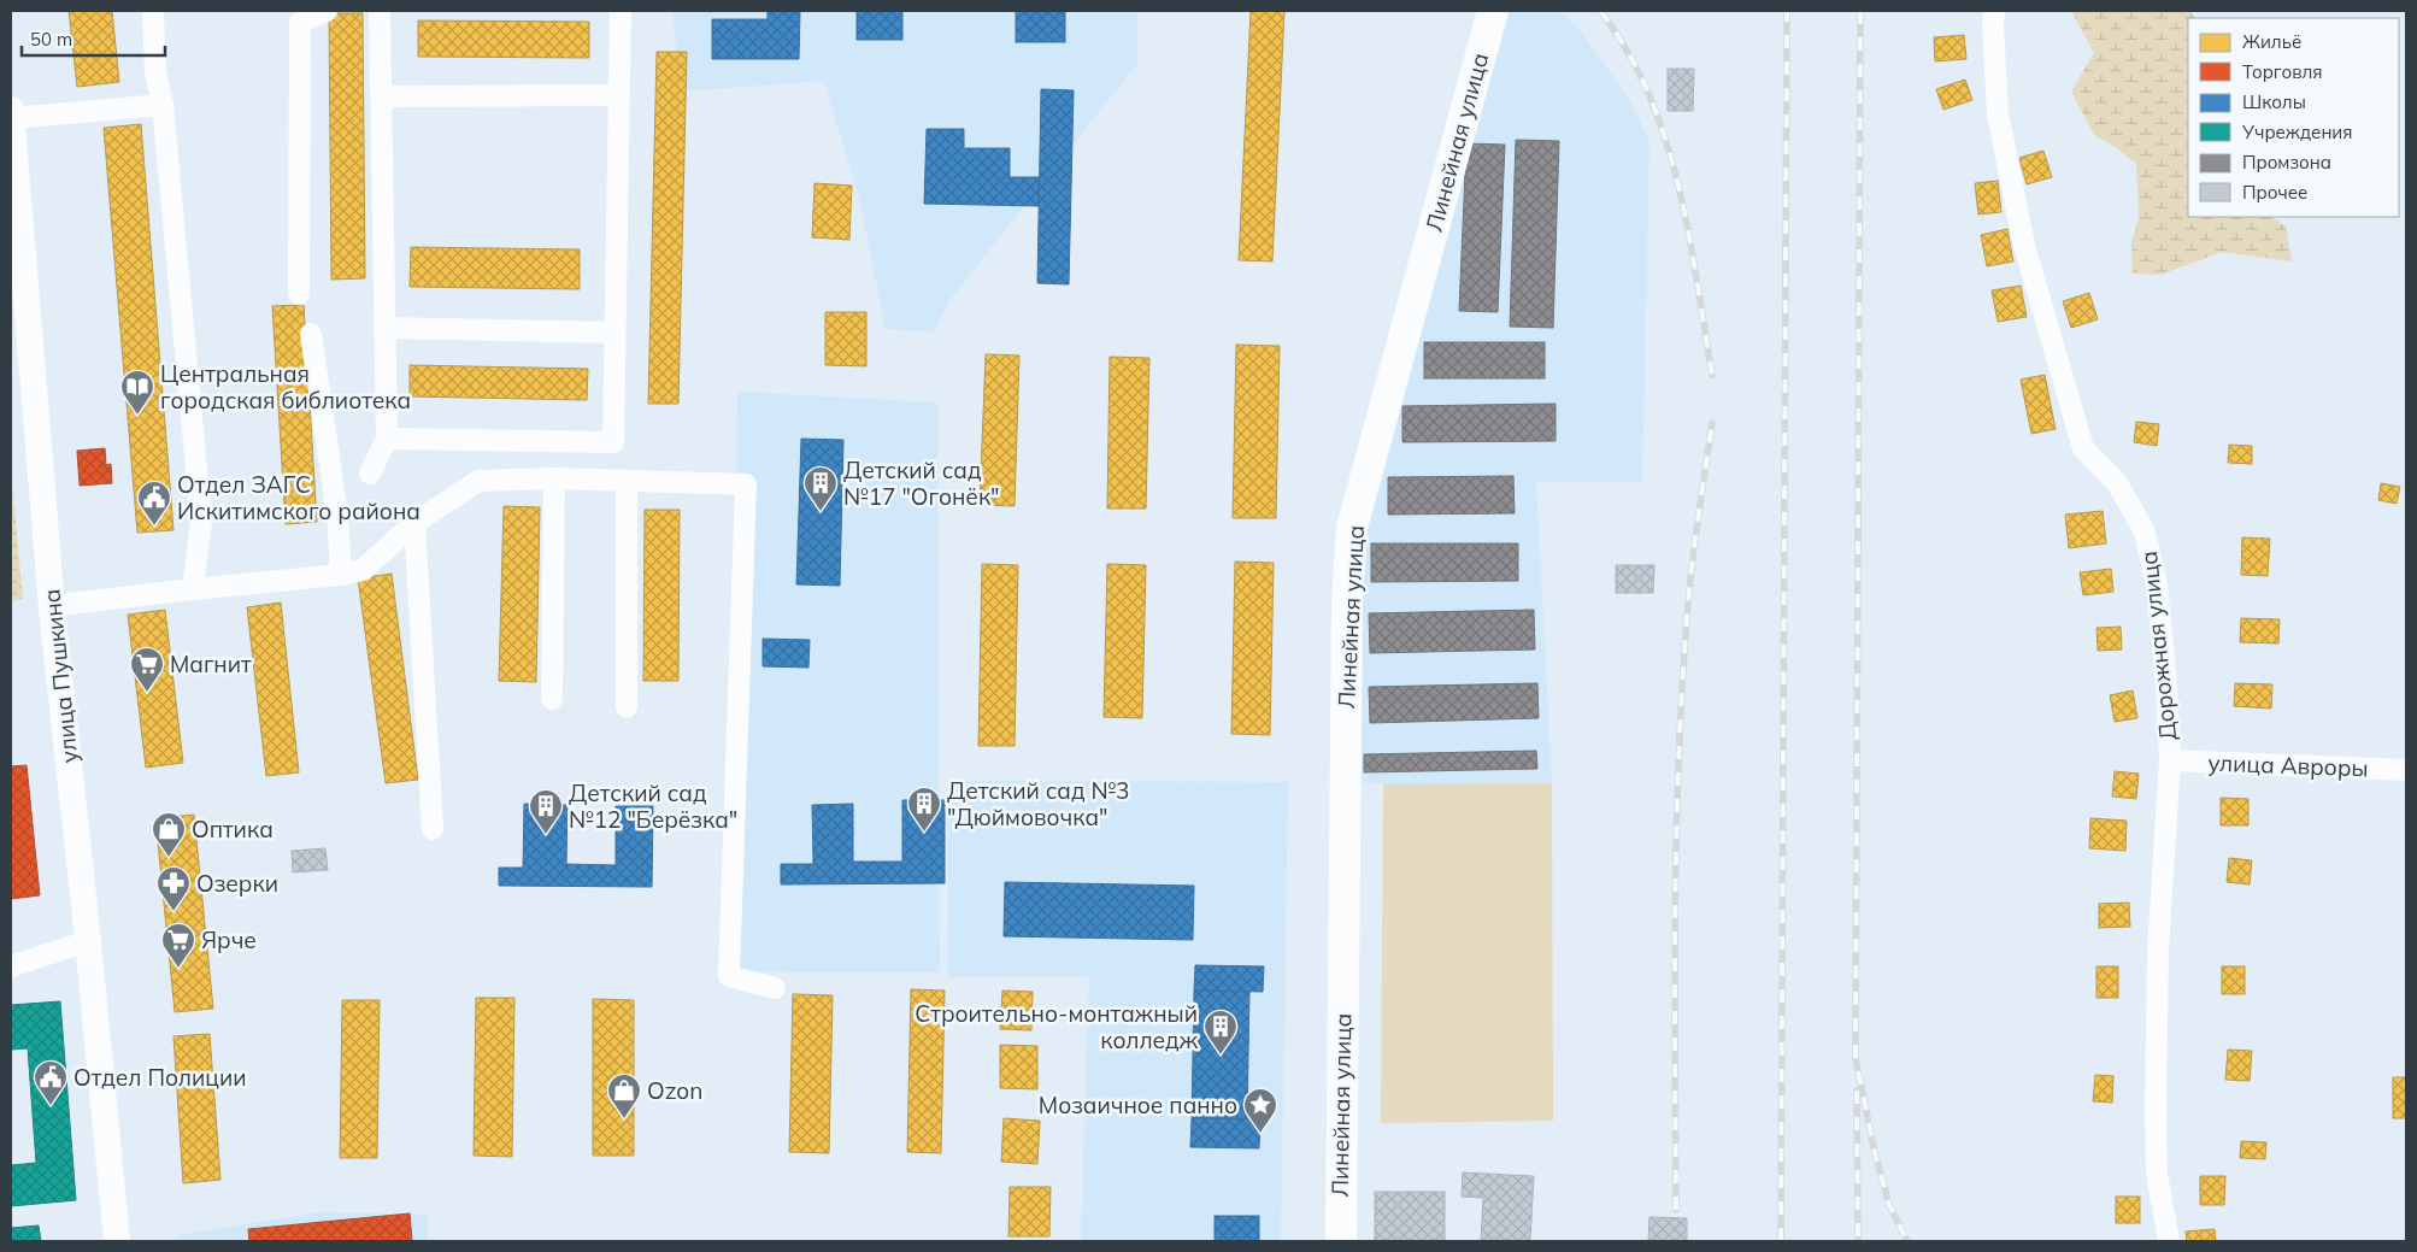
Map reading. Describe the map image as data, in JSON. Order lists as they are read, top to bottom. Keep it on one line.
{"streets":{"main road":["Линейная улица"],"street":["Дорожная улица","улица Пушкина","улица Авроры"]},"crossings":[["Дорожная улица","улица Авроры"]],"places":{"library":["Центральная городская библиотека"],"building":["Детский сад №17 \"Огонёк\"","Детский сад №3 \"Дюймовочка\"","Детский сад №12 \"Берёзка\"","Строительно-монтажный колледж"],"public building":["Отдел ЗАГС Искитимского района","Отдел Полиции"],"supermarket":["Магнит","Ярче"],"shop":["Оптика","Ozon"],"pharmacy":["Озерки"],"place":["Мозаичное панно"]},"legend":["Жильё","Торговля","Школы","Учреждения","Промзона","Прочее"],"scale_bar":"50 m"}
